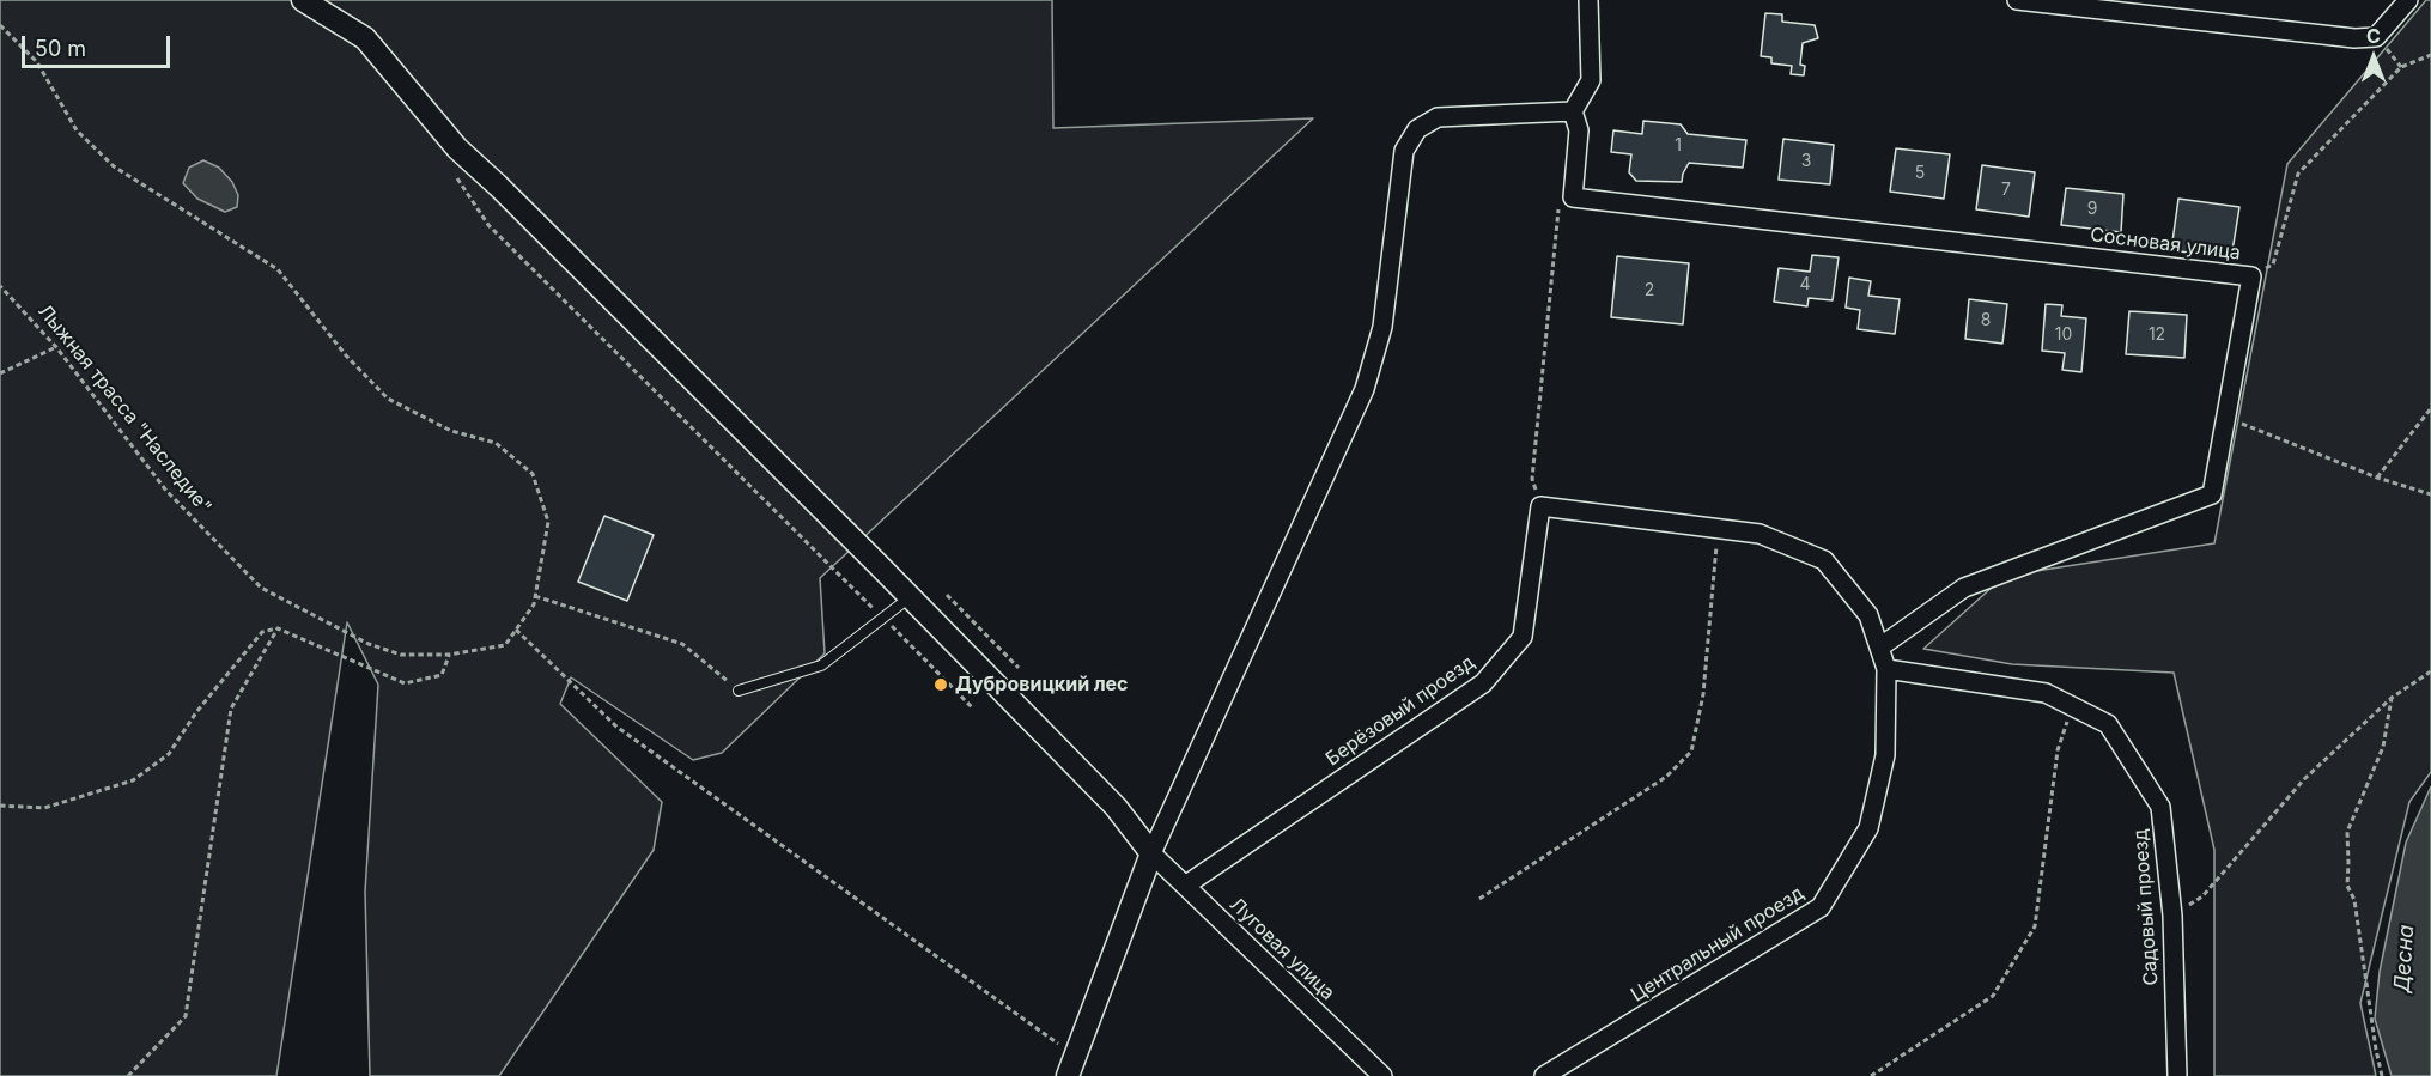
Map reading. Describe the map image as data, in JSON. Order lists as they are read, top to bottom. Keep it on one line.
{"streets":{"street":["Сосновая улица","Берёзовый проезд","Садовый проезд","Центральный проезд","Луговая улица"],"path":["Лыжная трасса \"Наследие\""]},"crossings":[["Сосновая улица","Центральный проезд"],["Берёзовый проезд","Центральный проезд"],["Берёзовый проезд","Луговая улица"],["Садовый проезд","Центральный проезд"]],"water":["Десна"],"places":["Дубровицкий лес"],"house_numbers":["1","3","5","7","9","4","2","8","10","12"],"scale_bar":"50 m","north":"top"}
